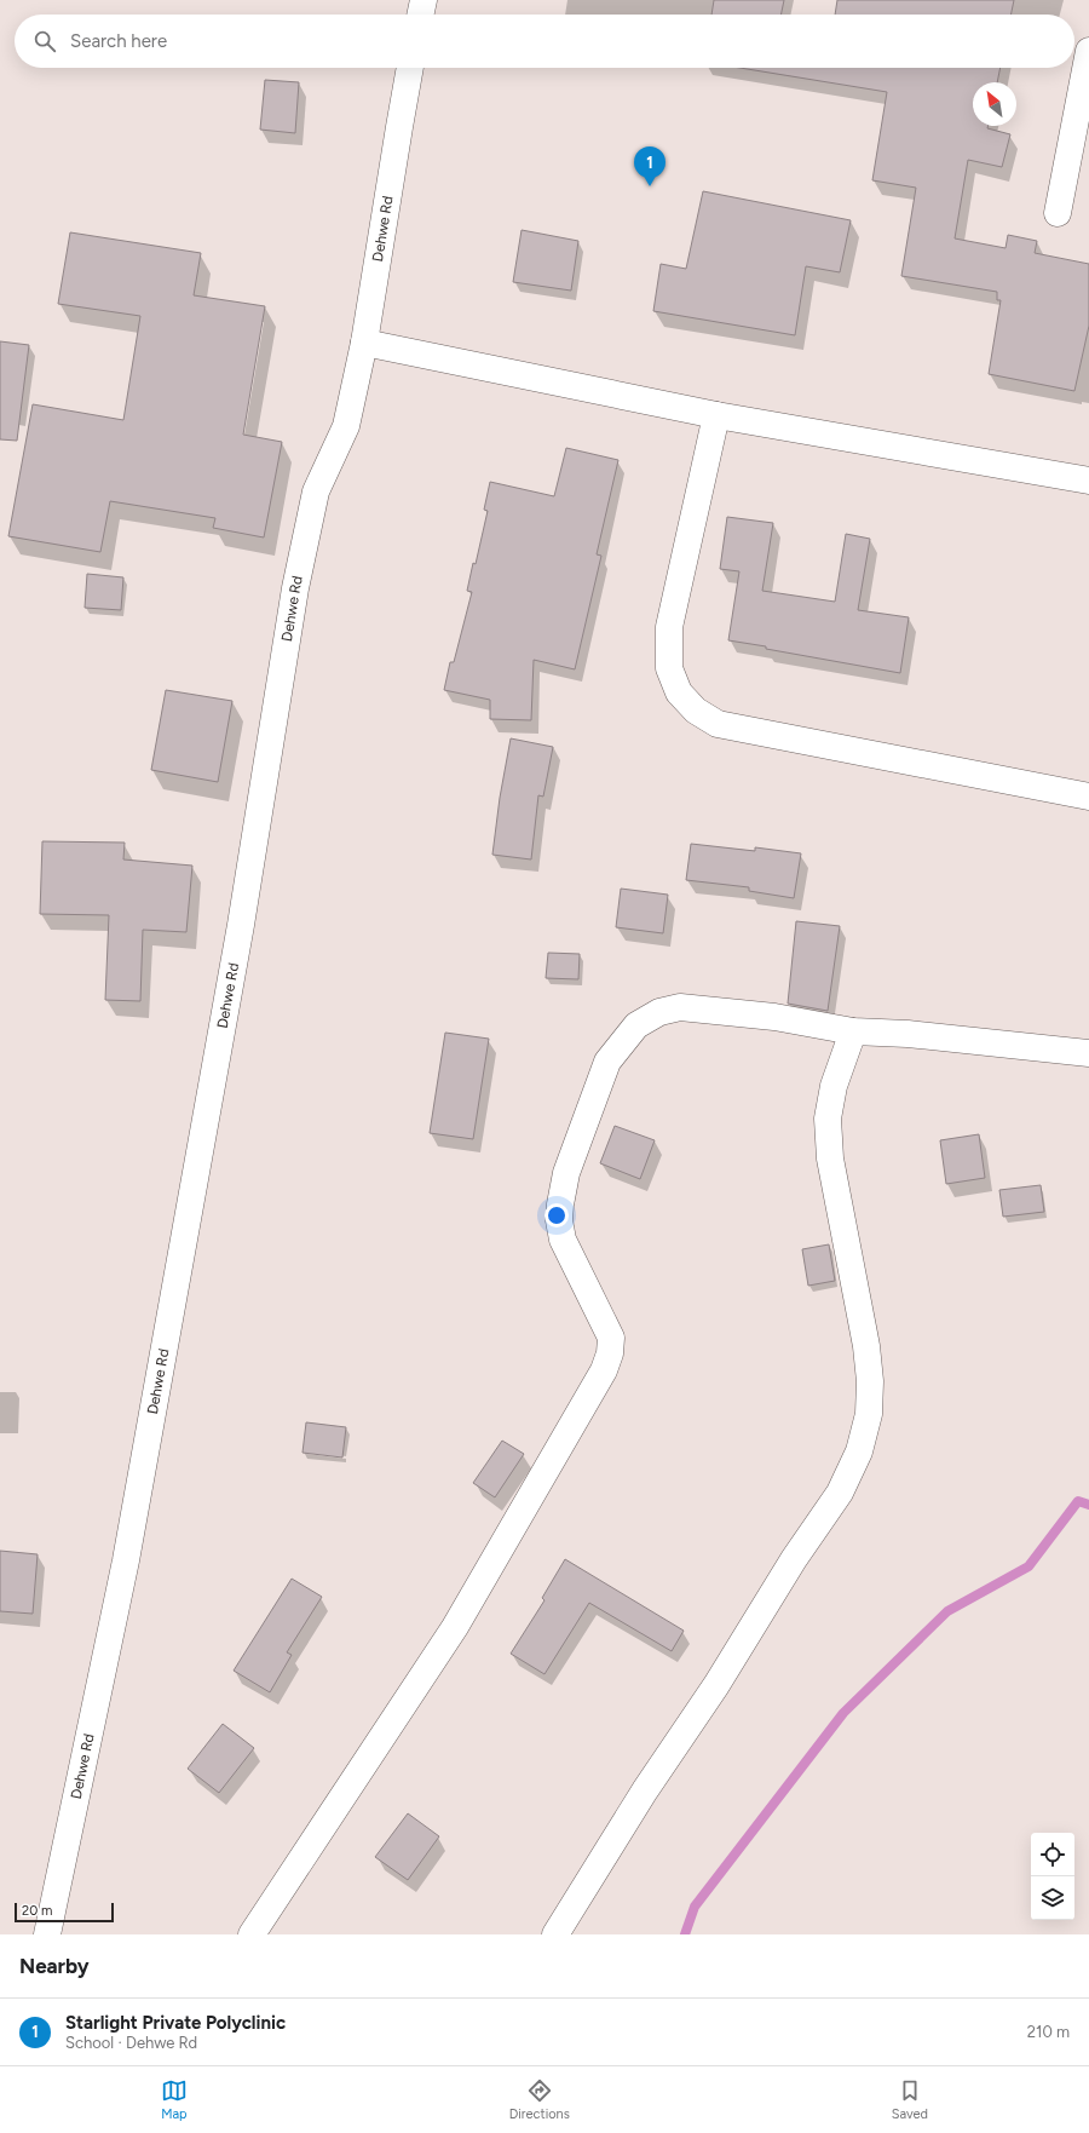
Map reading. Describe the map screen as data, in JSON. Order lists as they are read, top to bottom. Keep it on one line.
{"streets":{"street":["Dehwe Rd"]},"scale_bar":"20 m","north":"top left","page":{"search":"Search here","pins":"1","scale":"20 m","heading":"Nearby","list":[{"mark":"1","name":"Starlight Private Polyclinic","note":"School · Dehwe Rd","value":"210 m"}],"nav":["Map","Directions","Saved"]}}
